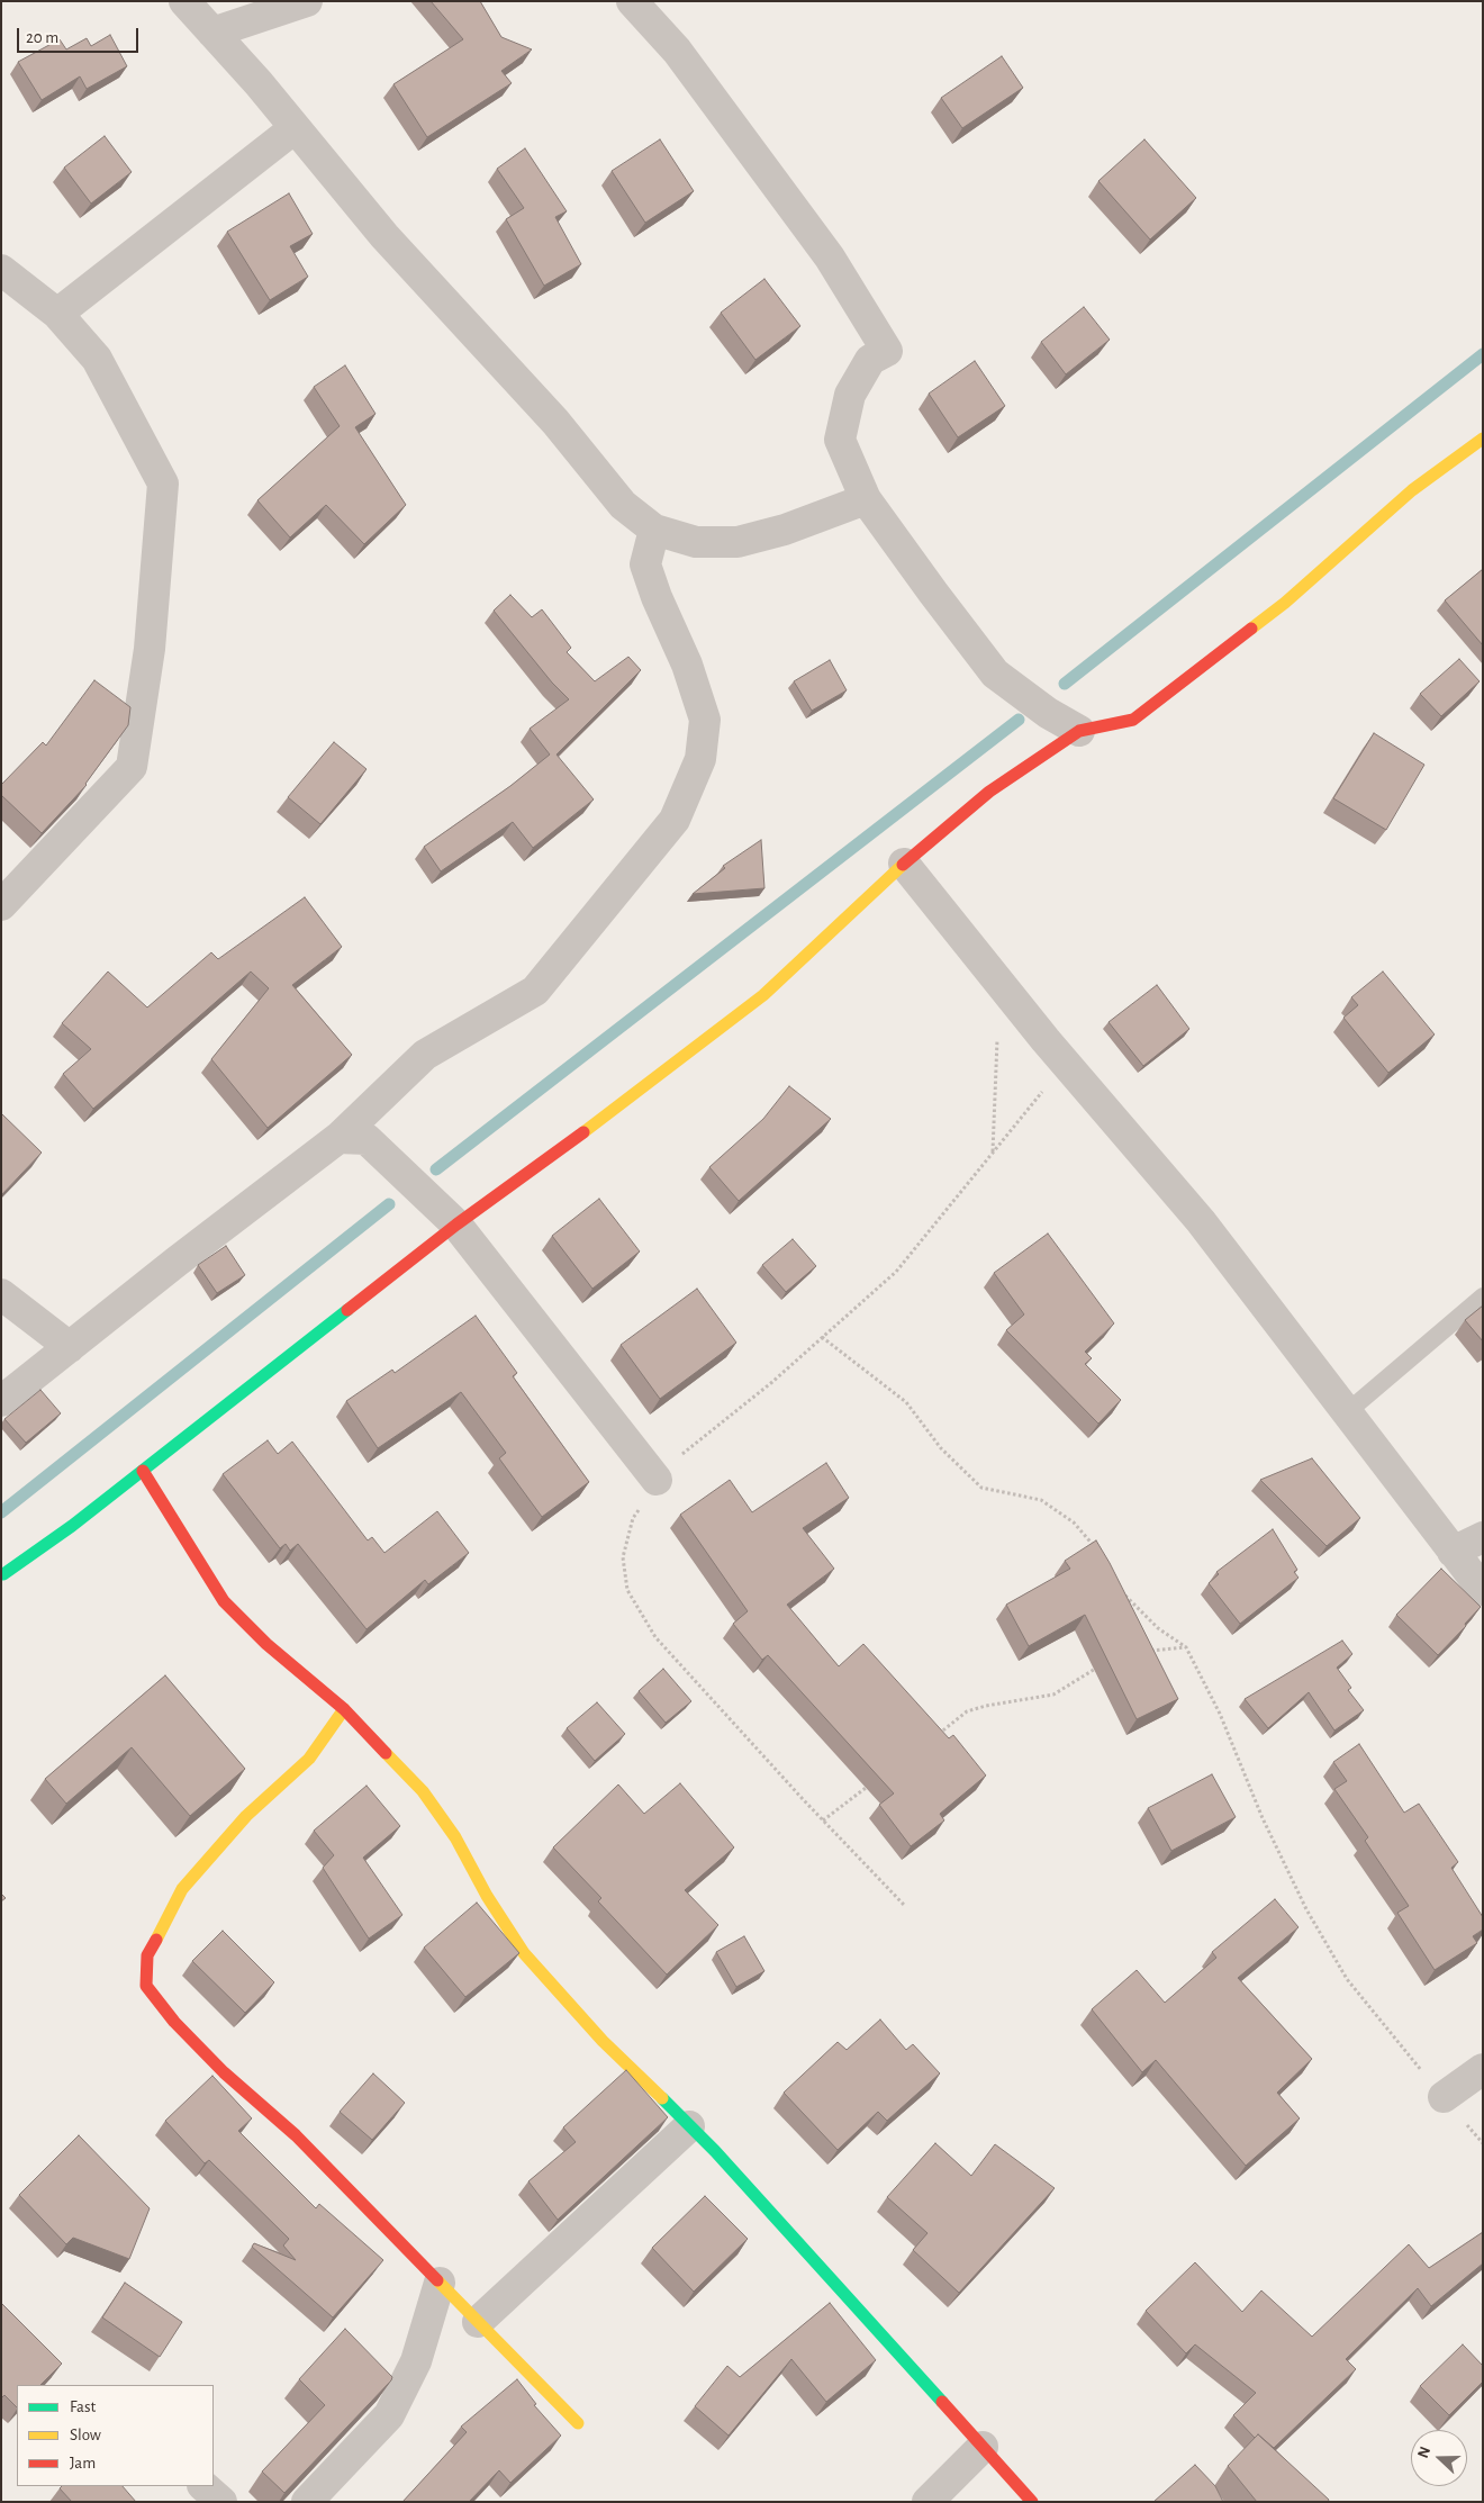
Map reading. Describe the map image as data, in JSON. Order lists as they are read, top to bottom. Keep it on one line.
{"legend":["Fast","Slow","Jam"],"scale_bar":"20 m","north":"left"}
